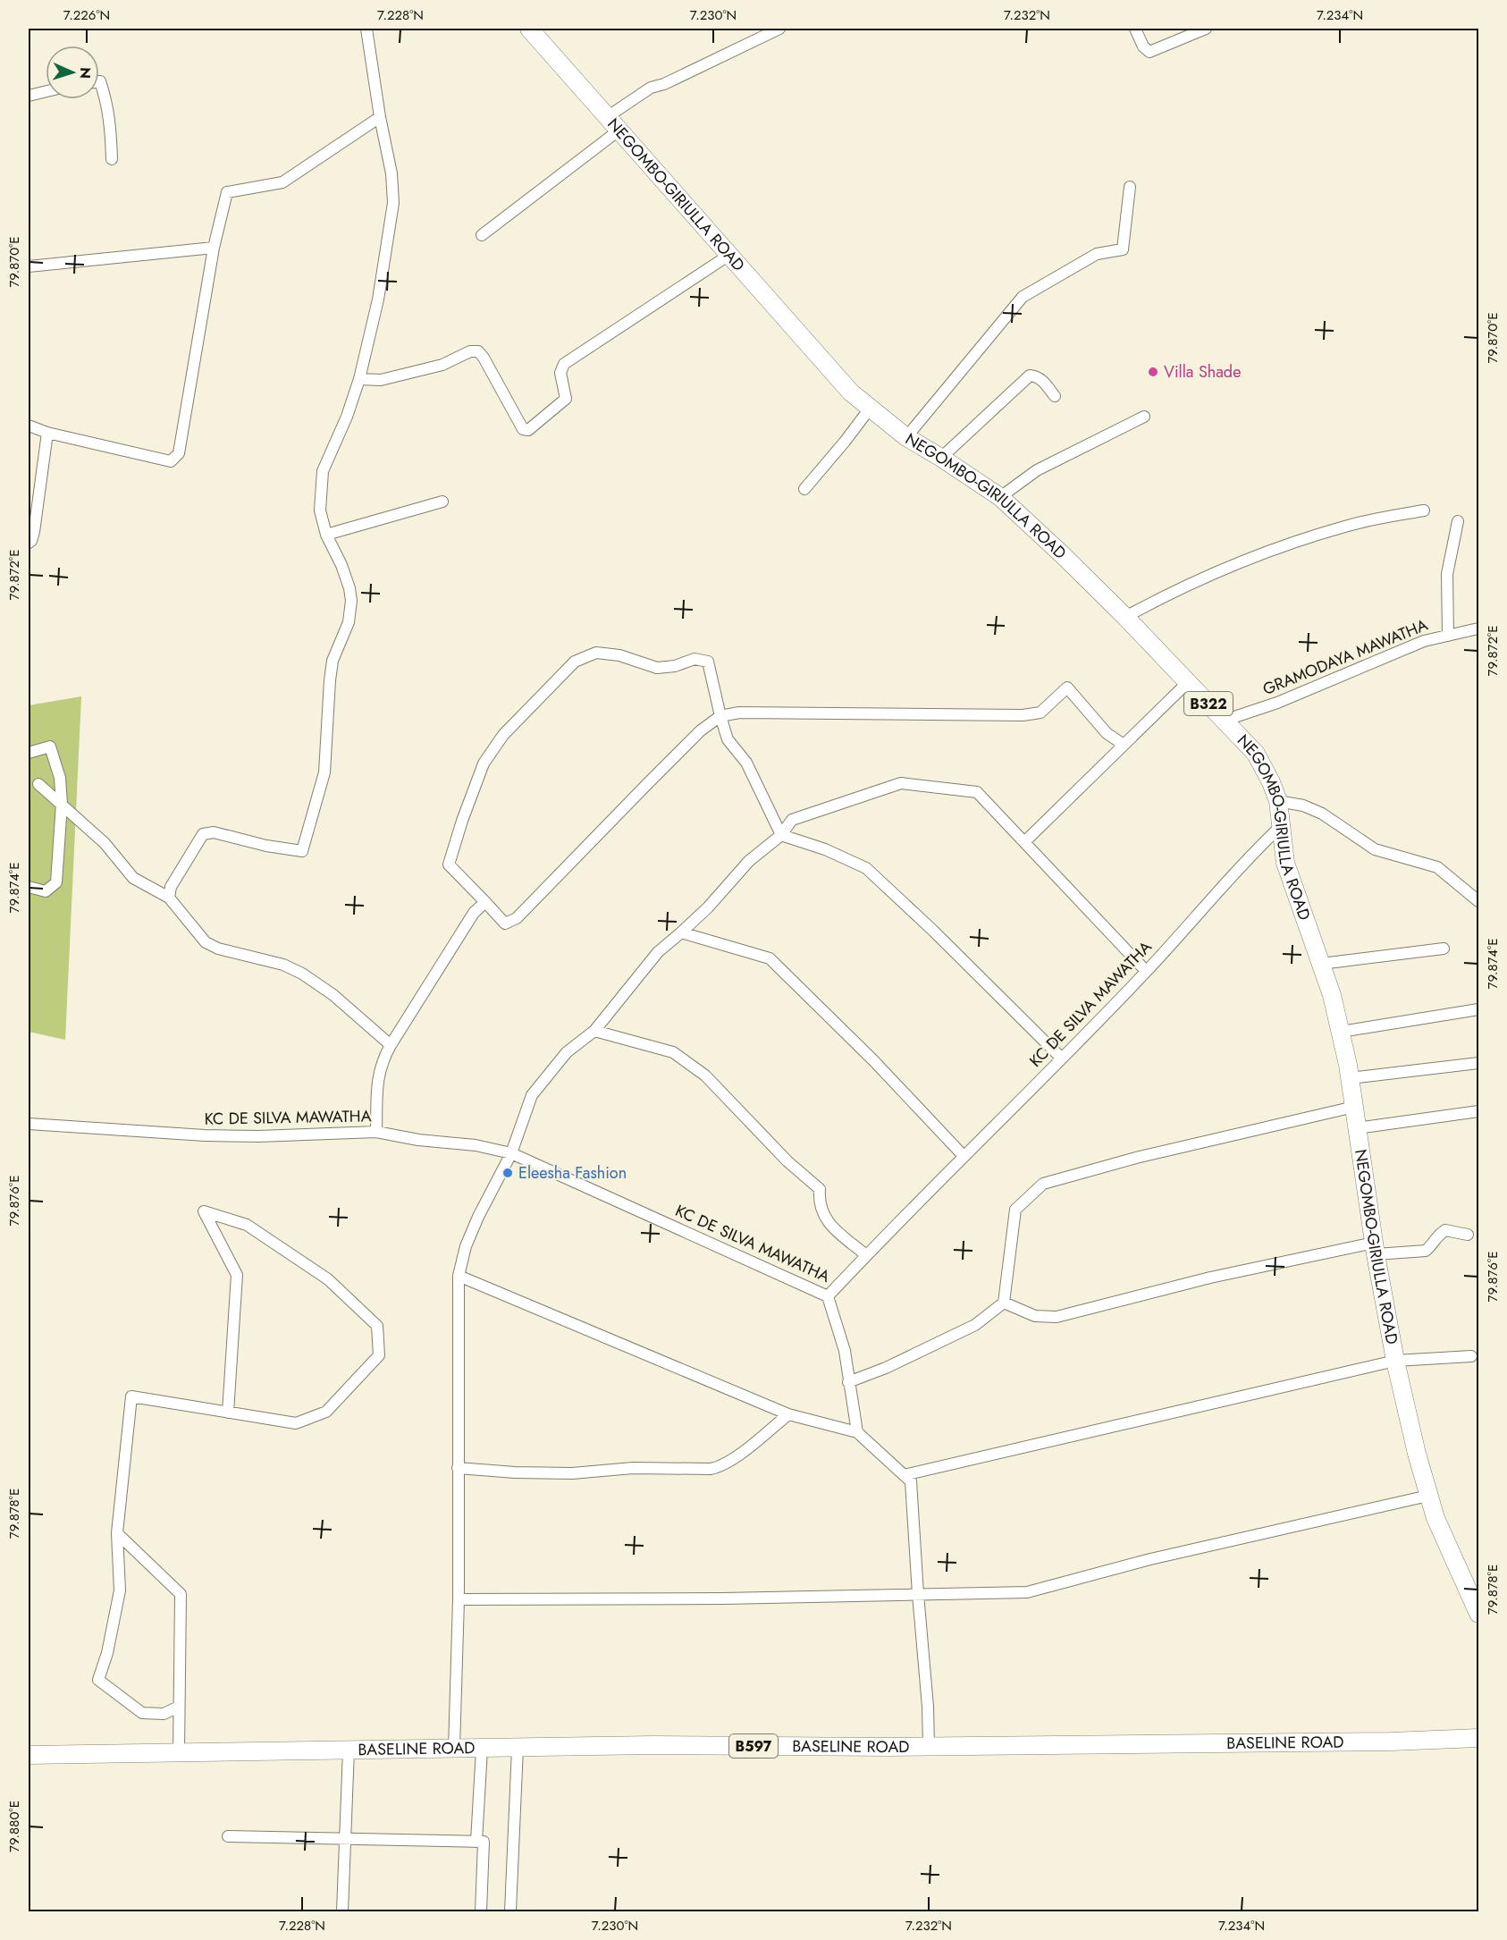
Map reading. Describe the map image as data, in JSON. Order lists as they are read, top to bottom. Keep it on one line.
{"streets":{"main road":["NEGOMBO-GIRIULLA ROAD","B322","BASELINE ROAD","B597"],"street":["GRAMODAYA MAWATHA","KC DE SILVA MAWATHA"]},"crossings":[["NEGOMBO-GIRIULLA ROAD","GRAMODAYA MAWATHA"],["NEGOMBO-GIRIULLA ROAD","KC DE SILVA MAWATHA"]],"places":["Villa Shade","Eleesha Fashion"],"north":"right","coordinates":["7.226°N","7.228°N","7.230°N","7.232°N","7.234°N","79.870°E","79.872°E","79.874°E","79.876°E","79.878°E","79.880°E"]}
